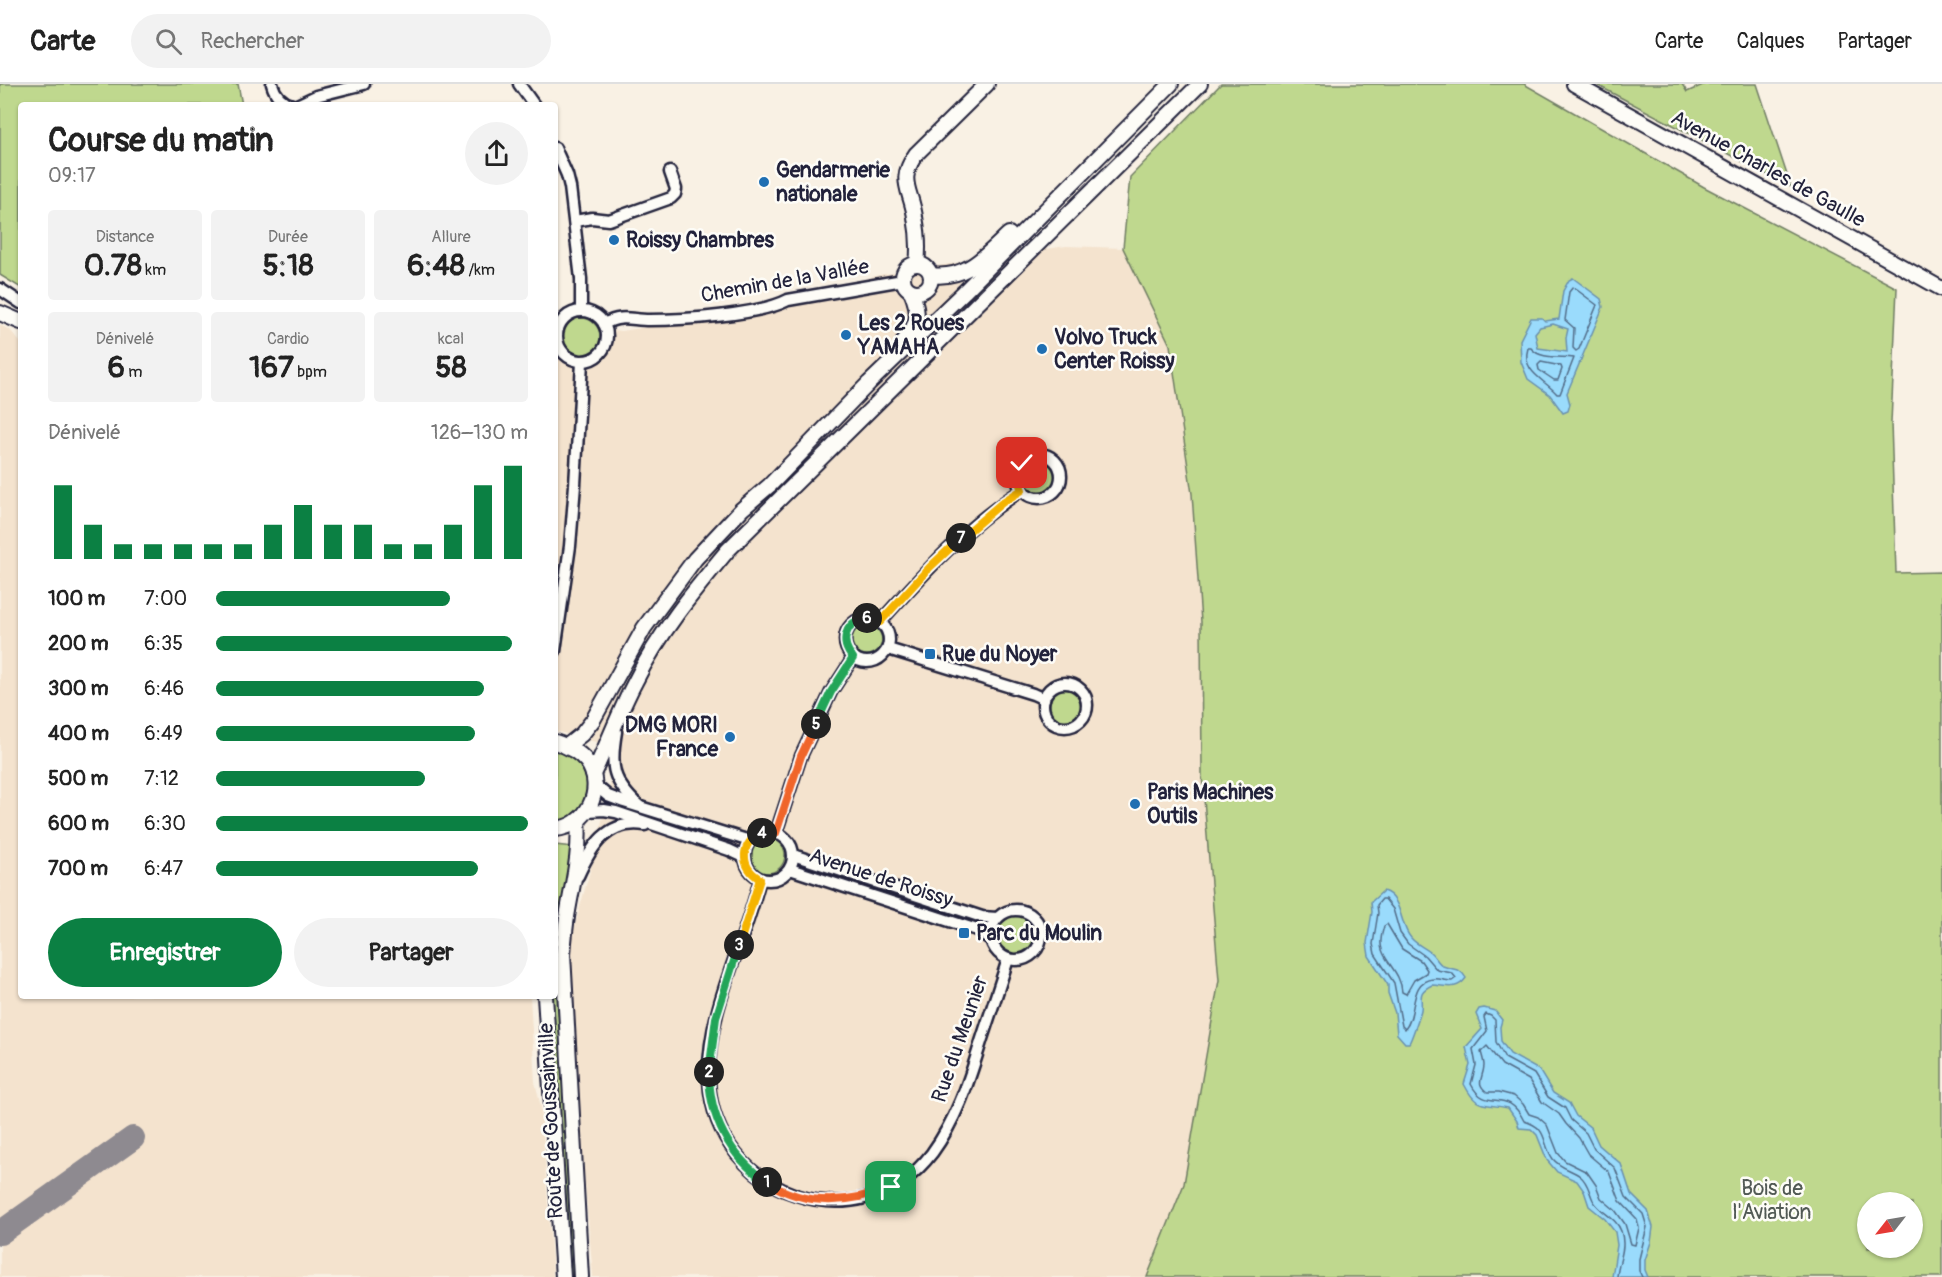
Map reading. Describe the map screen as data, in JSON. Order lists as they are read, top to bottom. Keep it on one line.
{"streets":{"main road":["Avenue Charles de Gaulle","Route de Goussainville"],"street":["Chemin de la Vallée","Avenue de Roissy","Rue du Meunier"]},"crossings":[["Avenue de Roissy","Rue du Meunier"]],"parks":["Bois de l'Aviation"],"places":{"other":["Gendarmerie nationale","Roissy Chambres","Les 2 Roues YAMAHA","Volvo Truck Center Roissy","DMG MORI France","Paris Machines Outils"],"transit":["Rue du Noyer","Parc du Moulin"]},"north":"bottom left","page":{"header":"Carte","search":"Rechercher","nav":["Carte","Calques","Partager"],"heading":["Course du matin","09:17"],"stats":[["Distance","0.78 km"],["Durée","5:18"],["Allure","6:48 /km"],["Dénivelé","6 m"],["Cardio","167 bpm"],["kcal","58"]],"chart":["Dénivelé","126–130 m"],"pins":["7","6","5","4","3","2","1"],"list":[{"name":"100 m","note":"7:00"},{"name":"200 m","note":"6:35"},{"name":"300 m","note":"6:46"},{"name":"400 m","note":"6:49"},{"name":"500 m","note":"7:12"},{"name":"600 m","note":"6:30"},{"name":"700 m","note":"6:47"}],"buttons":["Enregistrer","Partager"]}}
